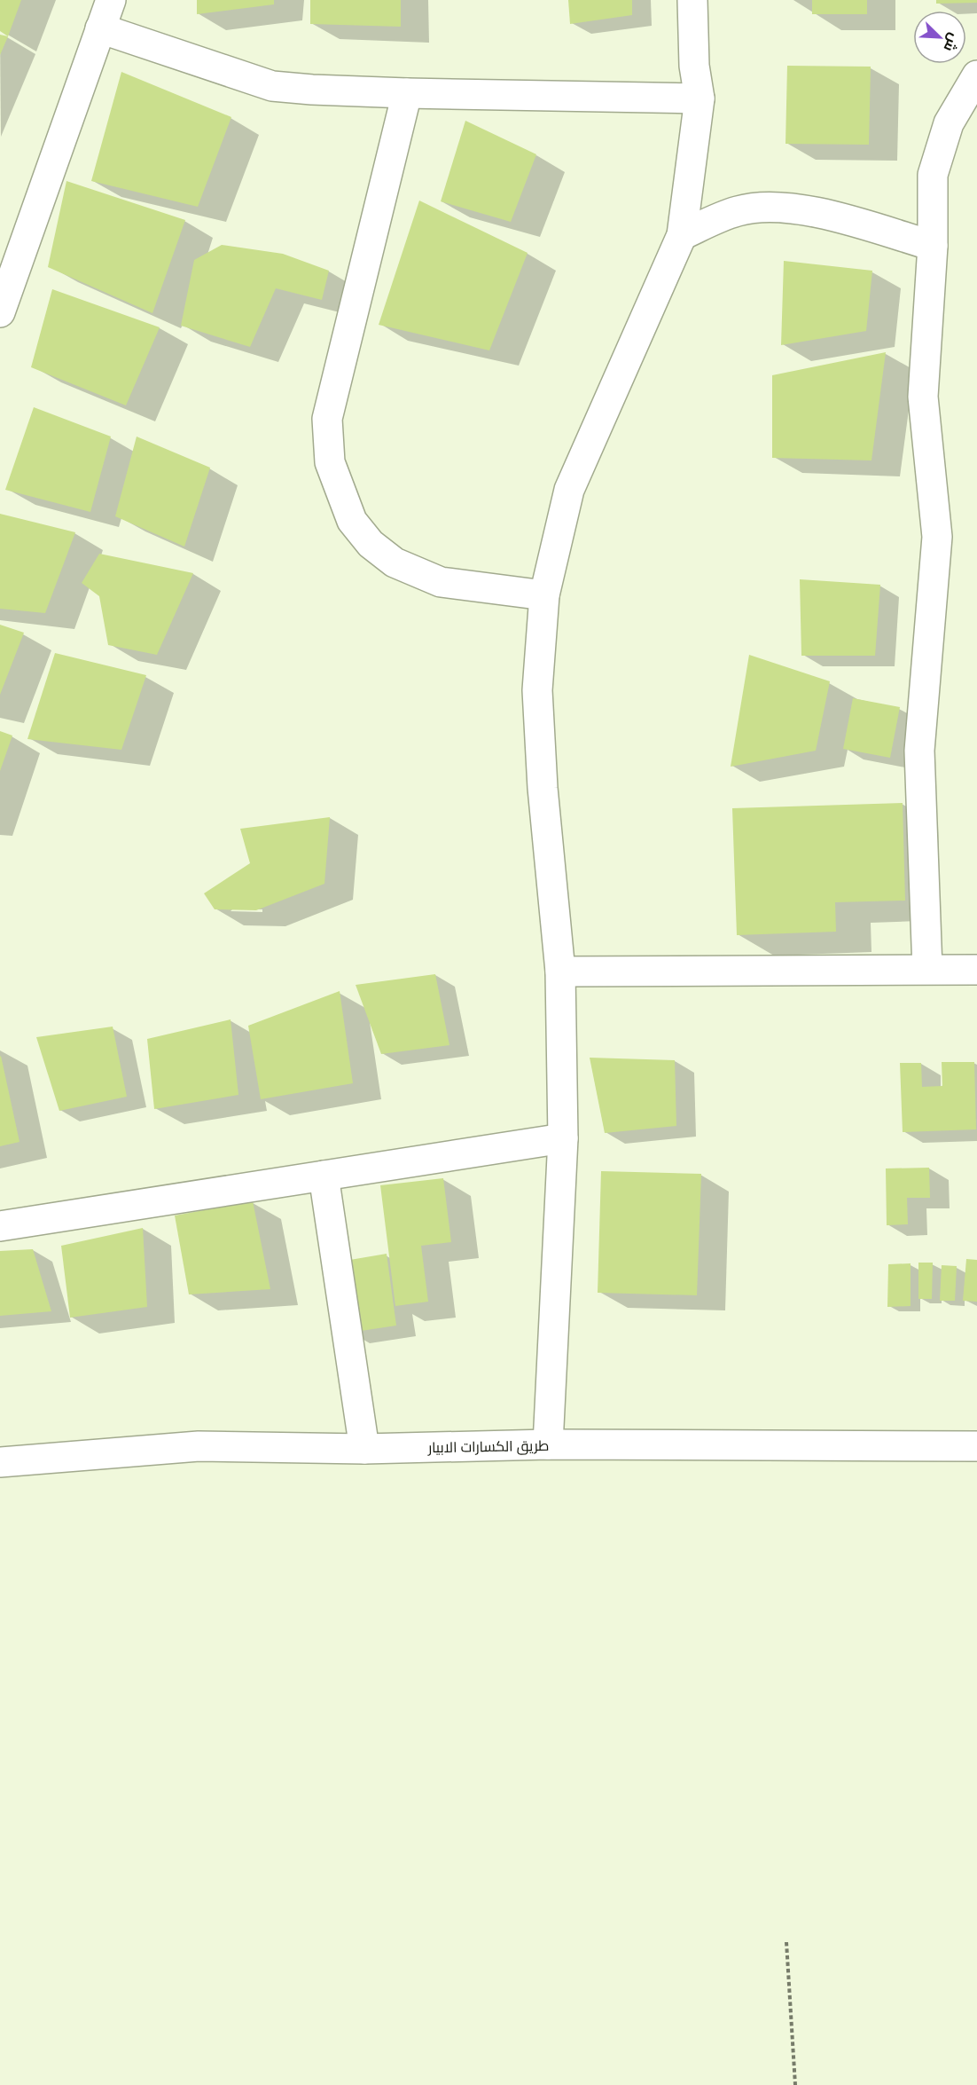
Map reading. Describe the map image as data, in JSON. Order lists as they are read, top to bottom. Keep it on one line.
{"streets":{"street":["طريق الكسارات الابيار"]},"north":"bottom right"}
